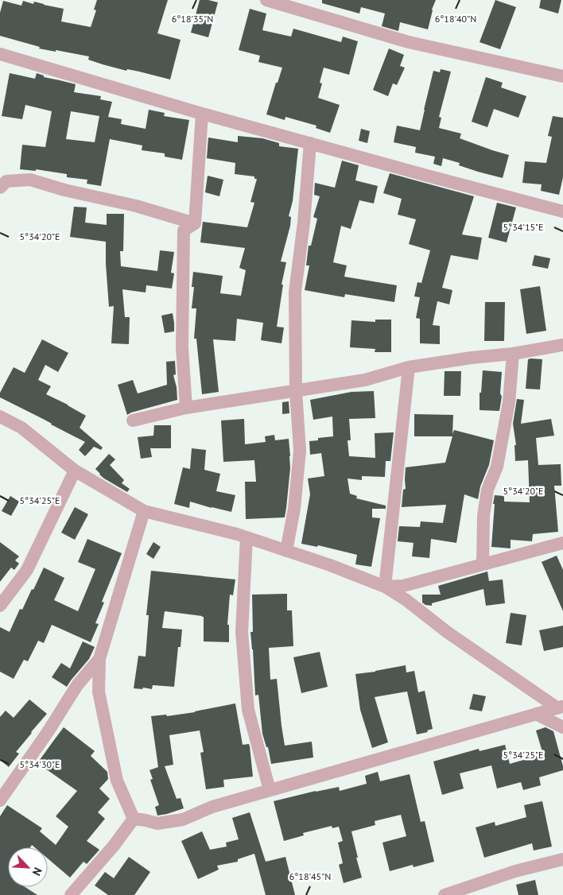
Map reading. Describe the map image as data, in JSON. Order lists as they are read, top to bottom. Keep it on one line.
{"north":"bottom right","coordinates":["6°18'35\"N","6°18'40\"N","5°34'15\"E","5°34'20\"E","5°34'25\"E","5°34'30\"E","6°18'45\"N"]}
